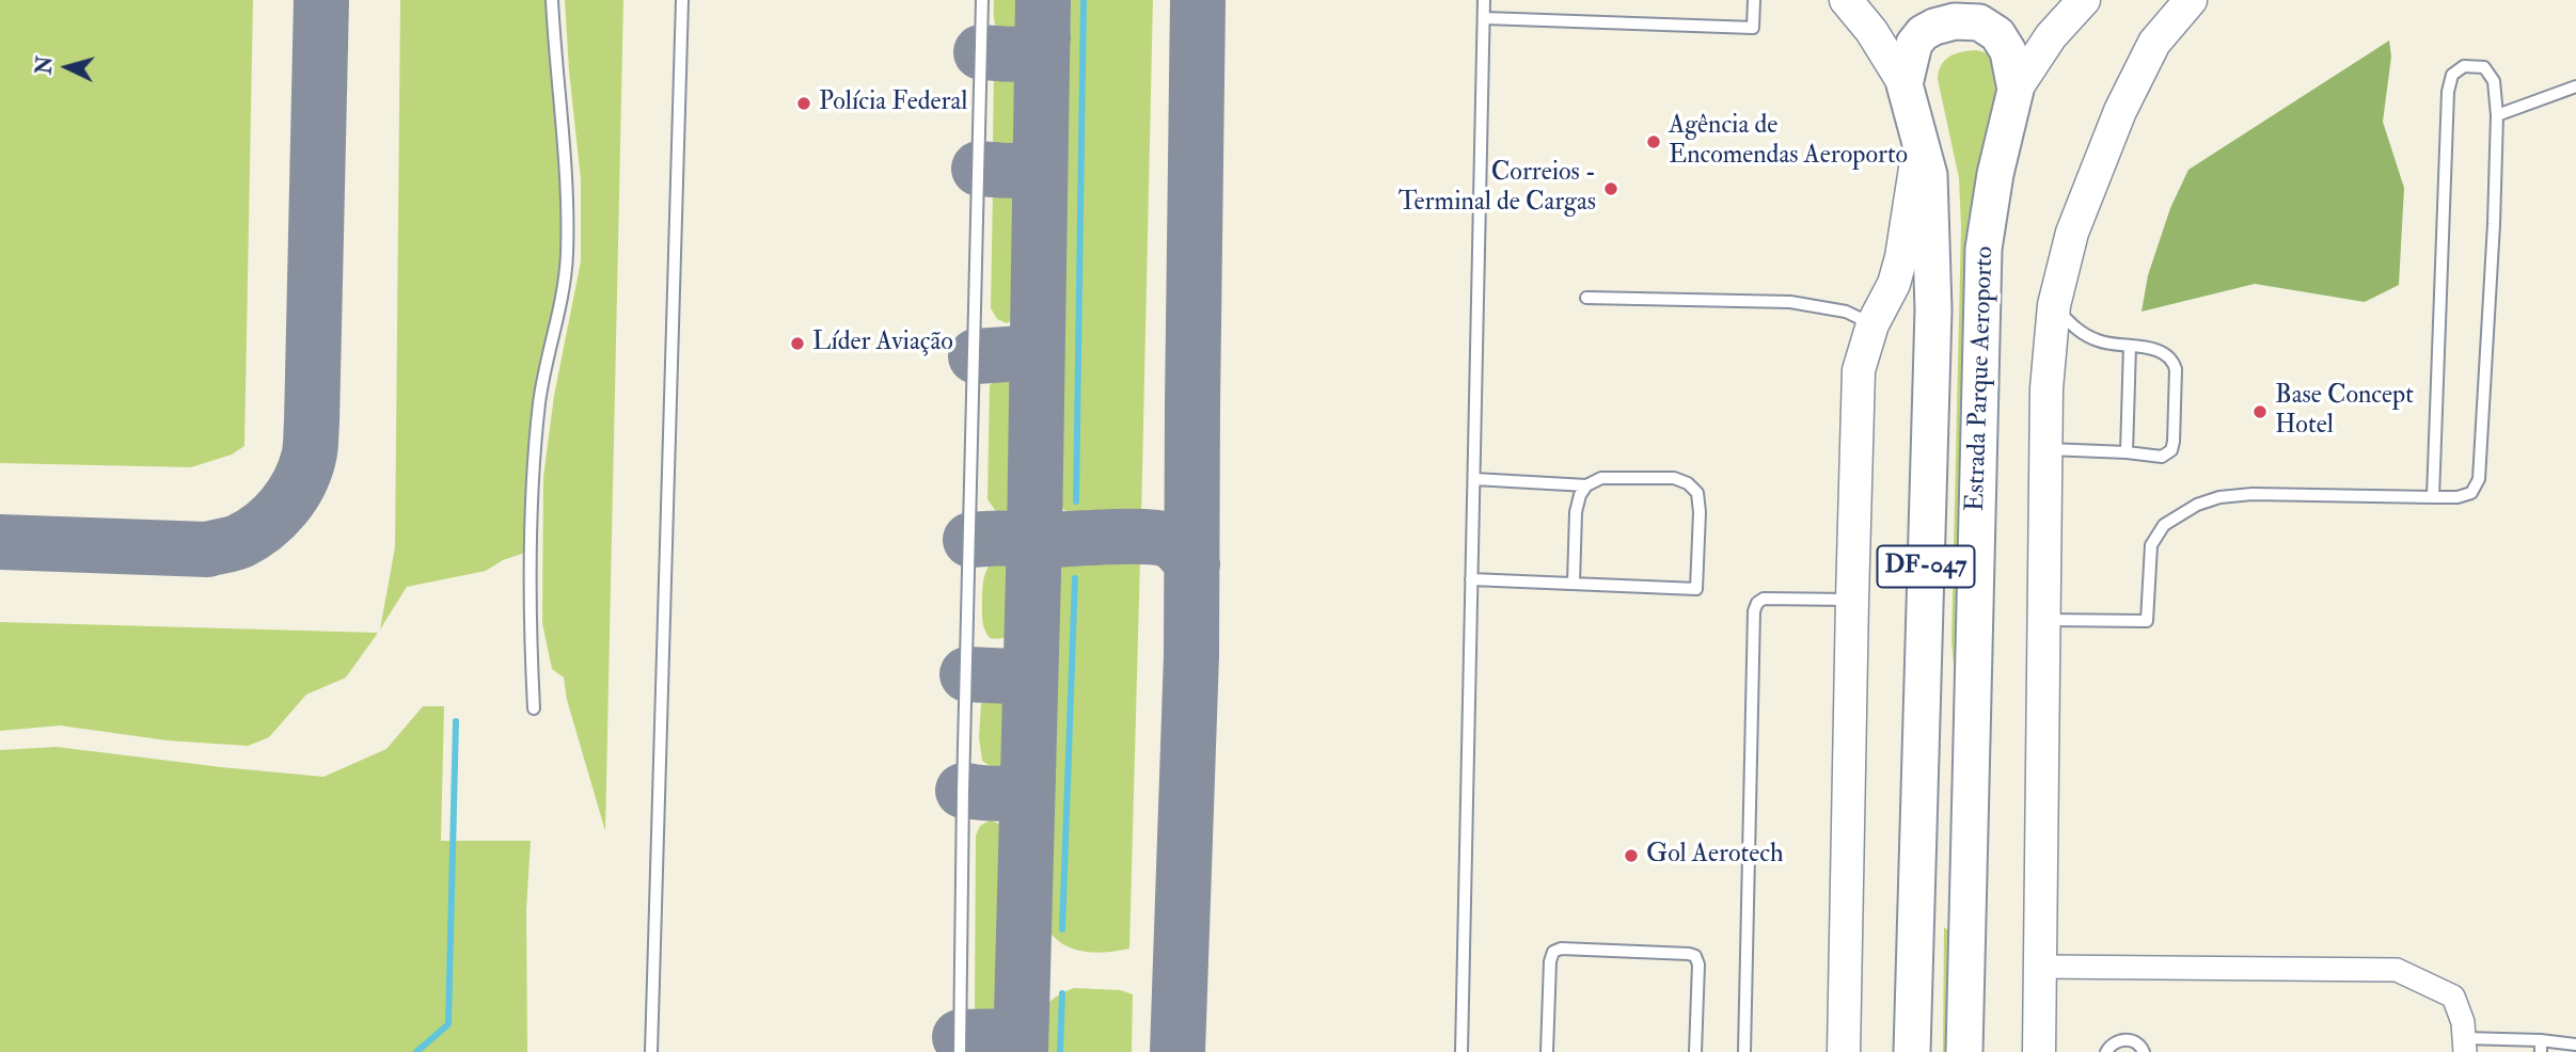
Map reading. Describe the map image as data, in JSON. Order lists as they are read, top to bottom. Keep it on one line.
{"streets":{"main road":["Estrada Parque Aeroporto","DF-047"]},"places":["Polícia Federal","Agência de Encomendas Aeroporto","Correios - Terminal de Cargas","Líder Aviação","Base Concept Hotel","Gol Aerotech"],"north":"left"}
